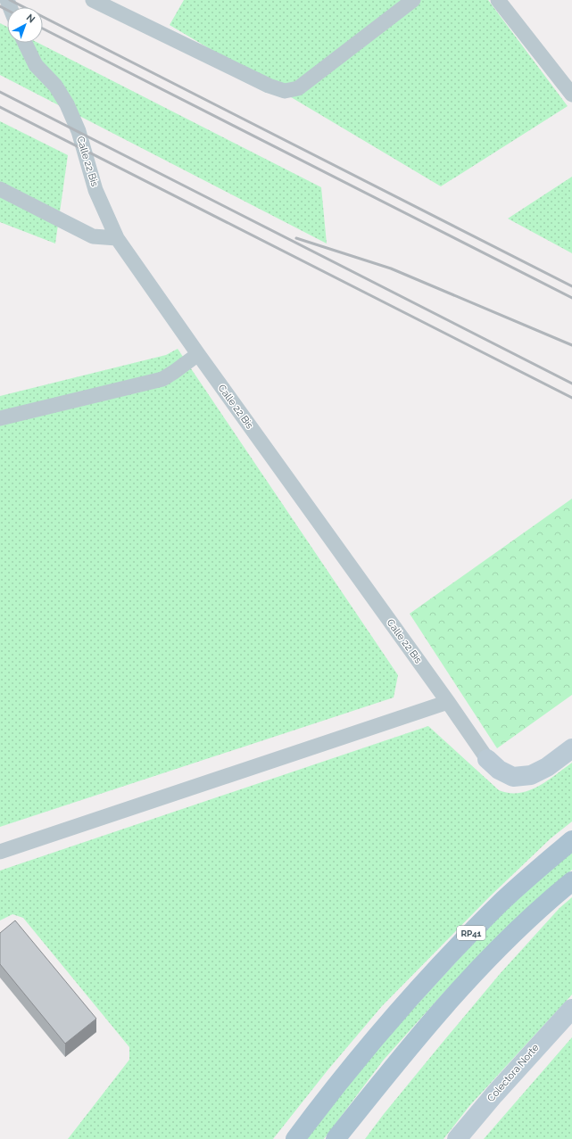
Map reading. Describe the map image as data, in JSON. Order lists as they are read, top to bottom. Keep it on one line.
{"streets":{"main road":["RP41"],"street":["Calle 22 Bis","Colectora Norte"]},"north":"top right"}
